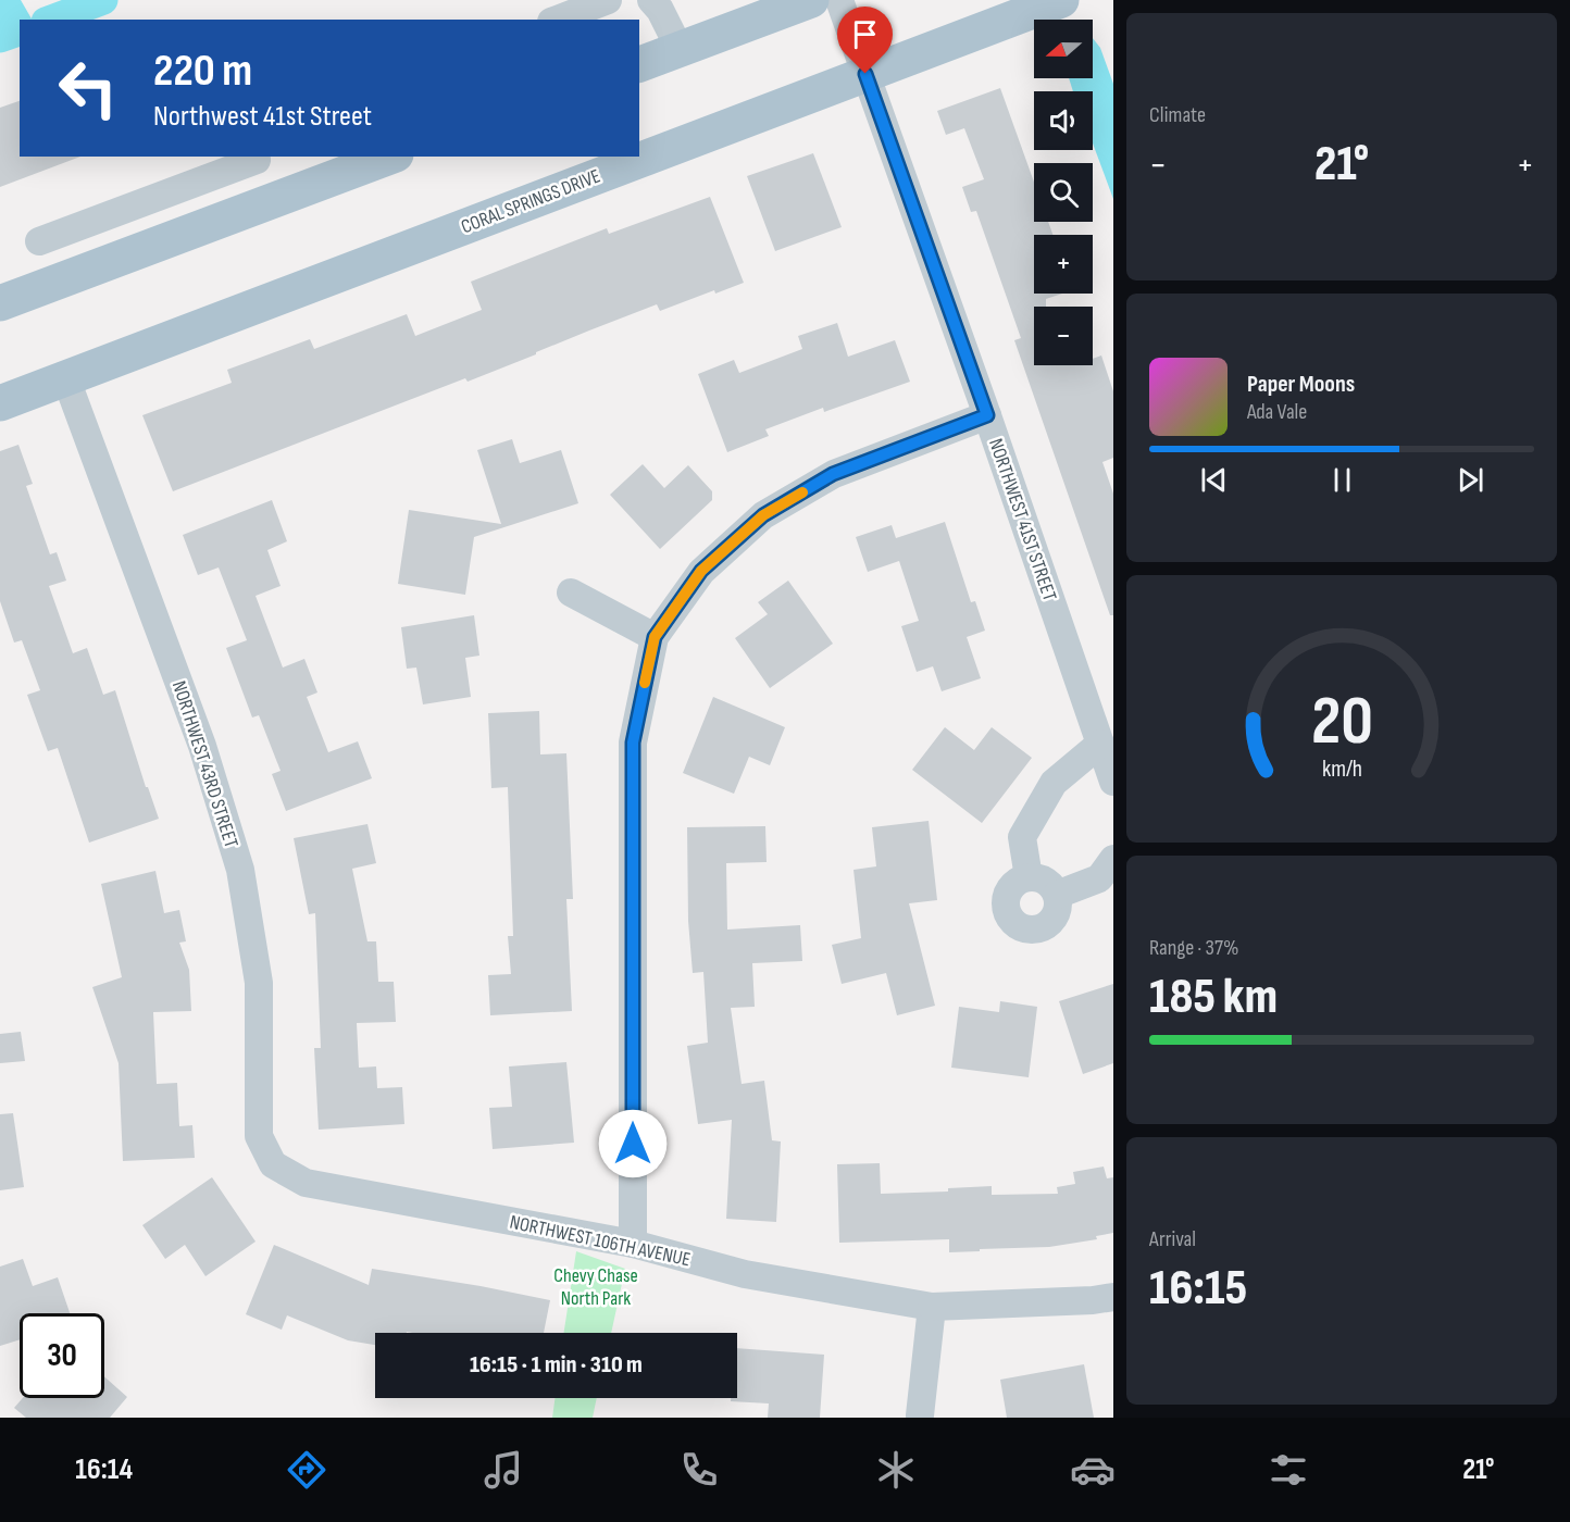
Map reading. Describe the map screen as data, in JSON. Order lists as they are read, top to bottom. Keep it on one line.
{"streets":{"main road":["CORAL SPRINGS DRIVE"],"street":["NORTHWEST 41ST STREET","NORTHWEST 43RD STREET","NORTHWEST 106TH AVENUE"]},"crossings":[["CORAL SPRINGS DRIVE","NORTHWEST 41ST STREET"],["CORAL SPRINGS DRIVE","NORTHWEST 43RD STREET"],["NORTHWEST 43RD STREET","NORTHWEST 106TH AVENUE"]],"parks":["Chevy Chase North Park"],"north":"left","page":{"tile":["Climate",["Range · 37%","185 km"],["Arrival","16:15"]],"map_buttons":["+","−"],"turn":["220 m","Northwest 41st Street"],"heat":["−","21°","+"],"song":["Paper Moons","Ada Vale"],"limit":"30","trip":"16:15 · 1 min · 310 m","tabs":["16:14","21°"],"gauge":["20","km/h"]}}
